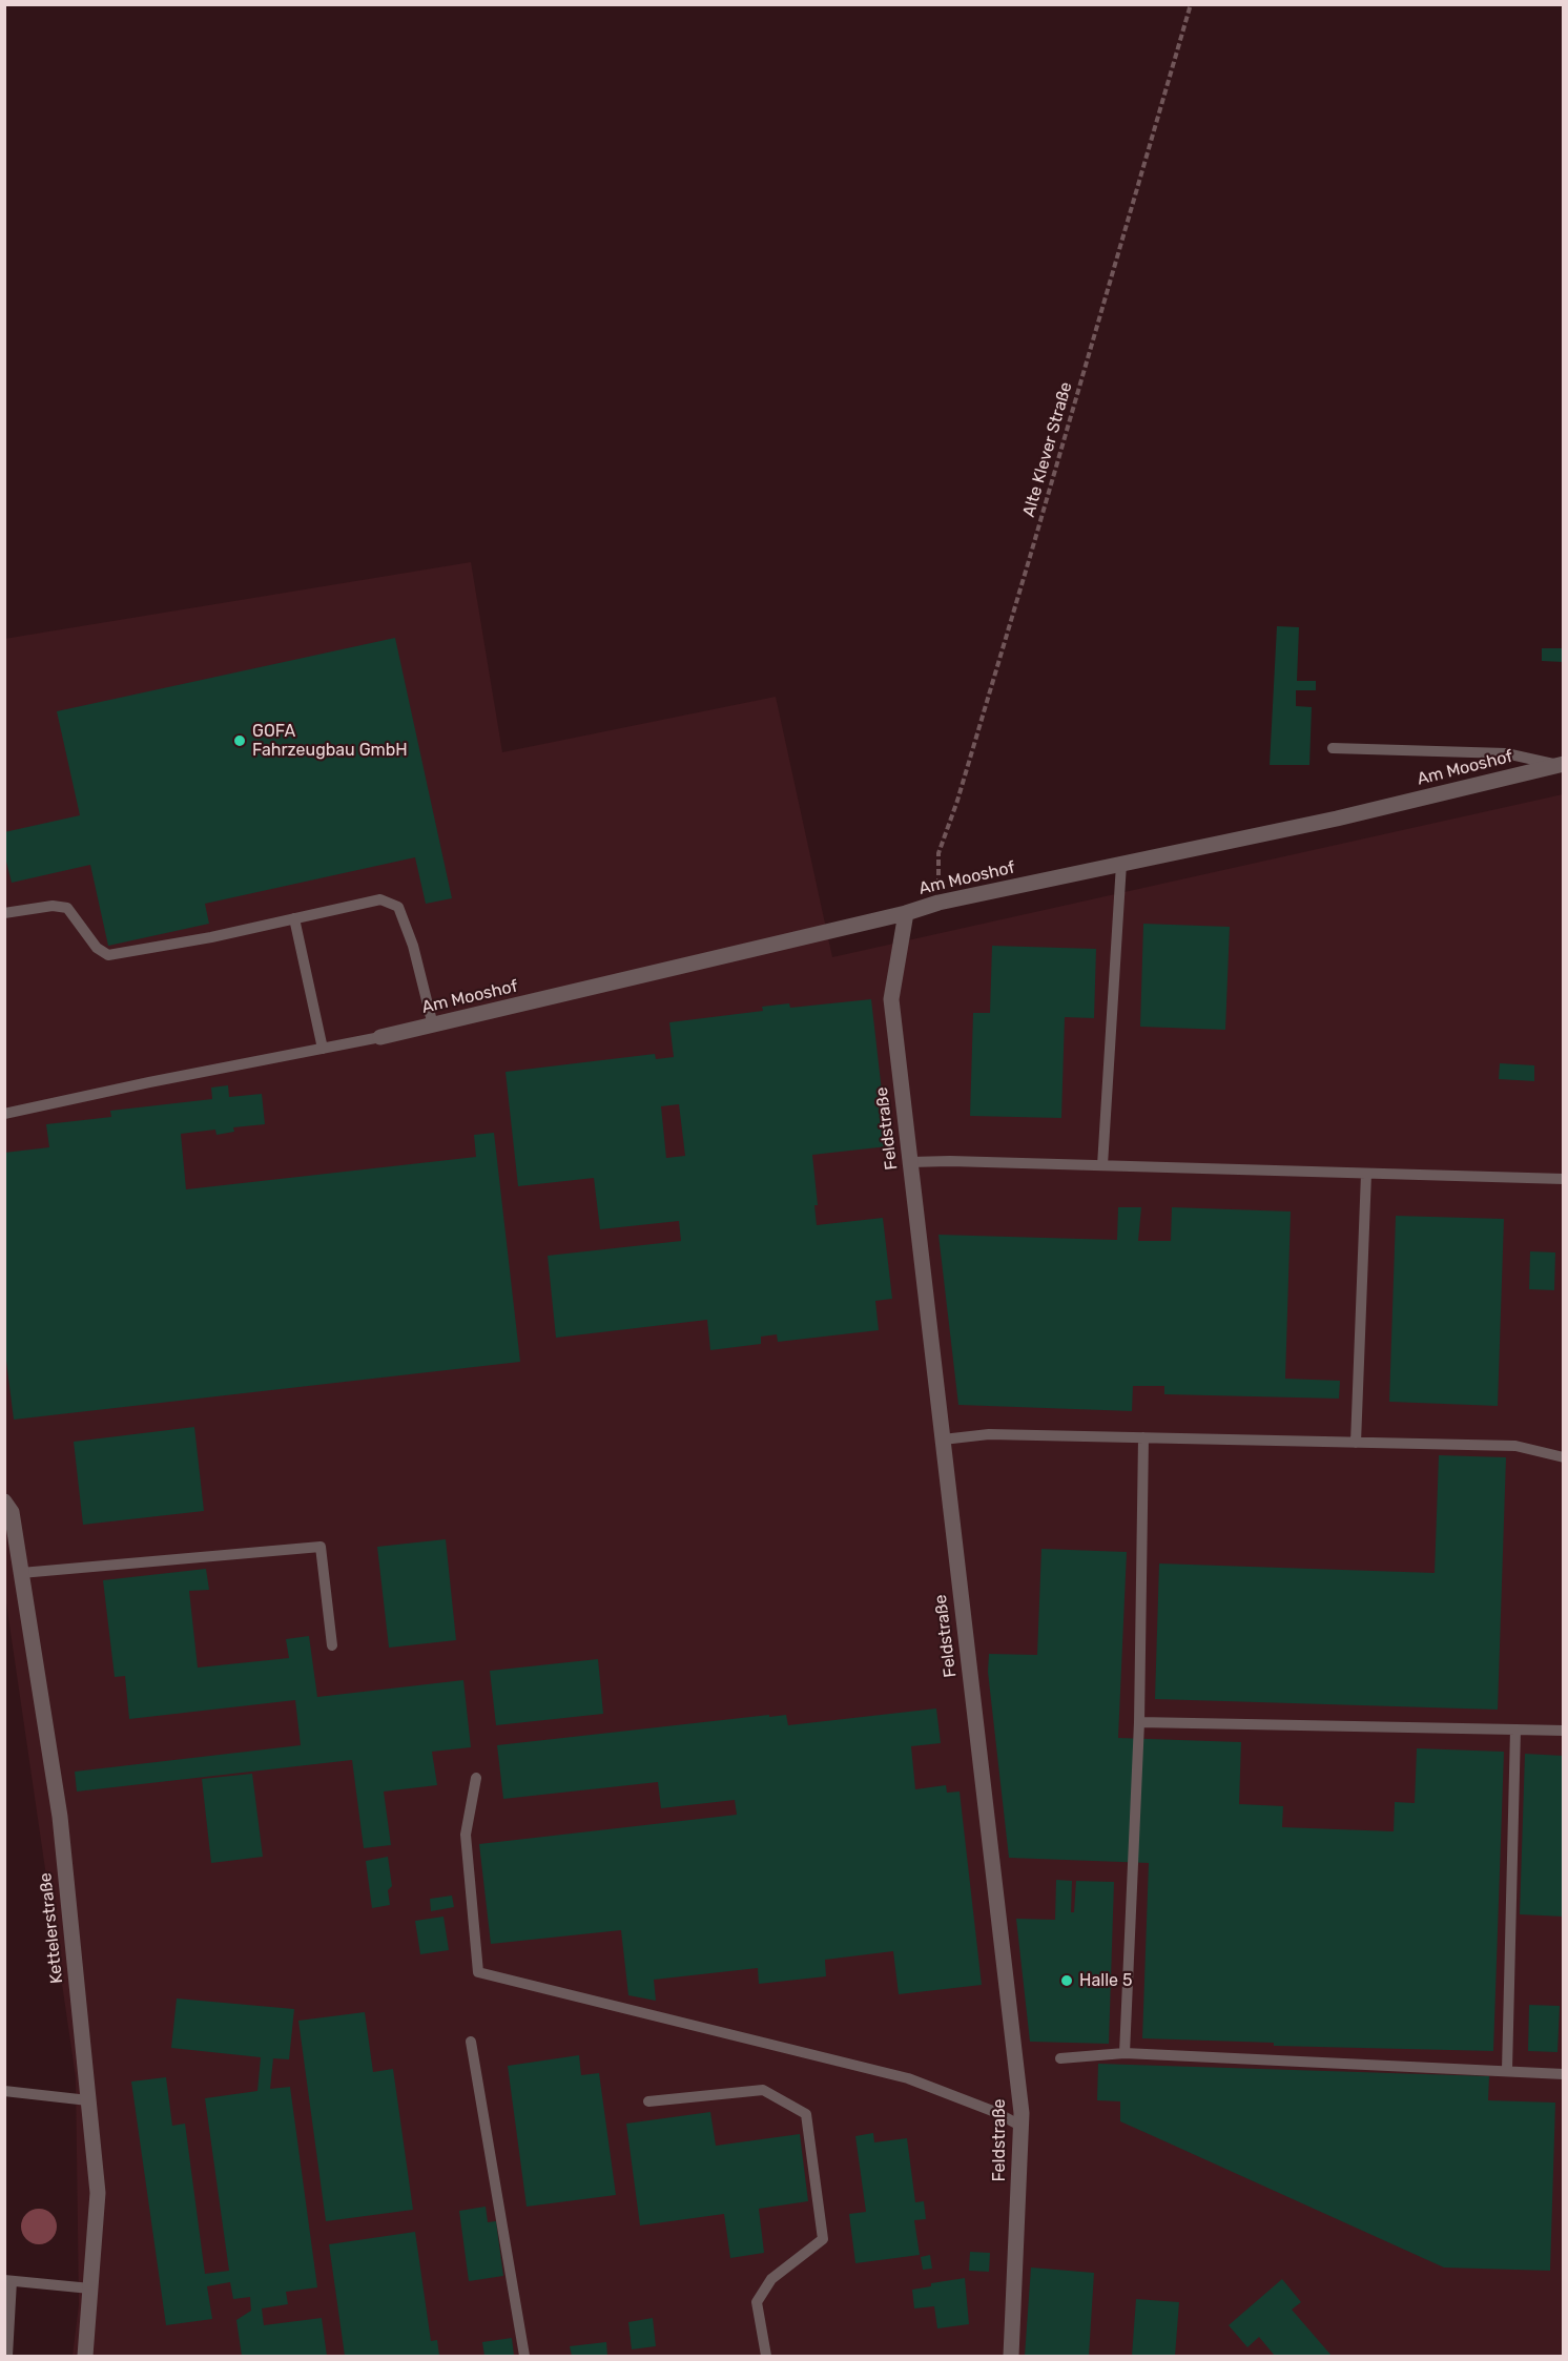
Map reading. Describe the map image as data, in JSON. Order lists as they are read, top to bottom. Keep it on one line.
{"streets":{"street":["Am Mooshof","Feldstraße","Kettelerstraße"],"path":["Alte Klever Straße"]},"crossings":[["Alte Klever Straße","Am Mooshof"],["Am Mooshof","Feldstraße"]],"places":["GOFA Fahrzeugbau GmbH","Halle 5"]}
